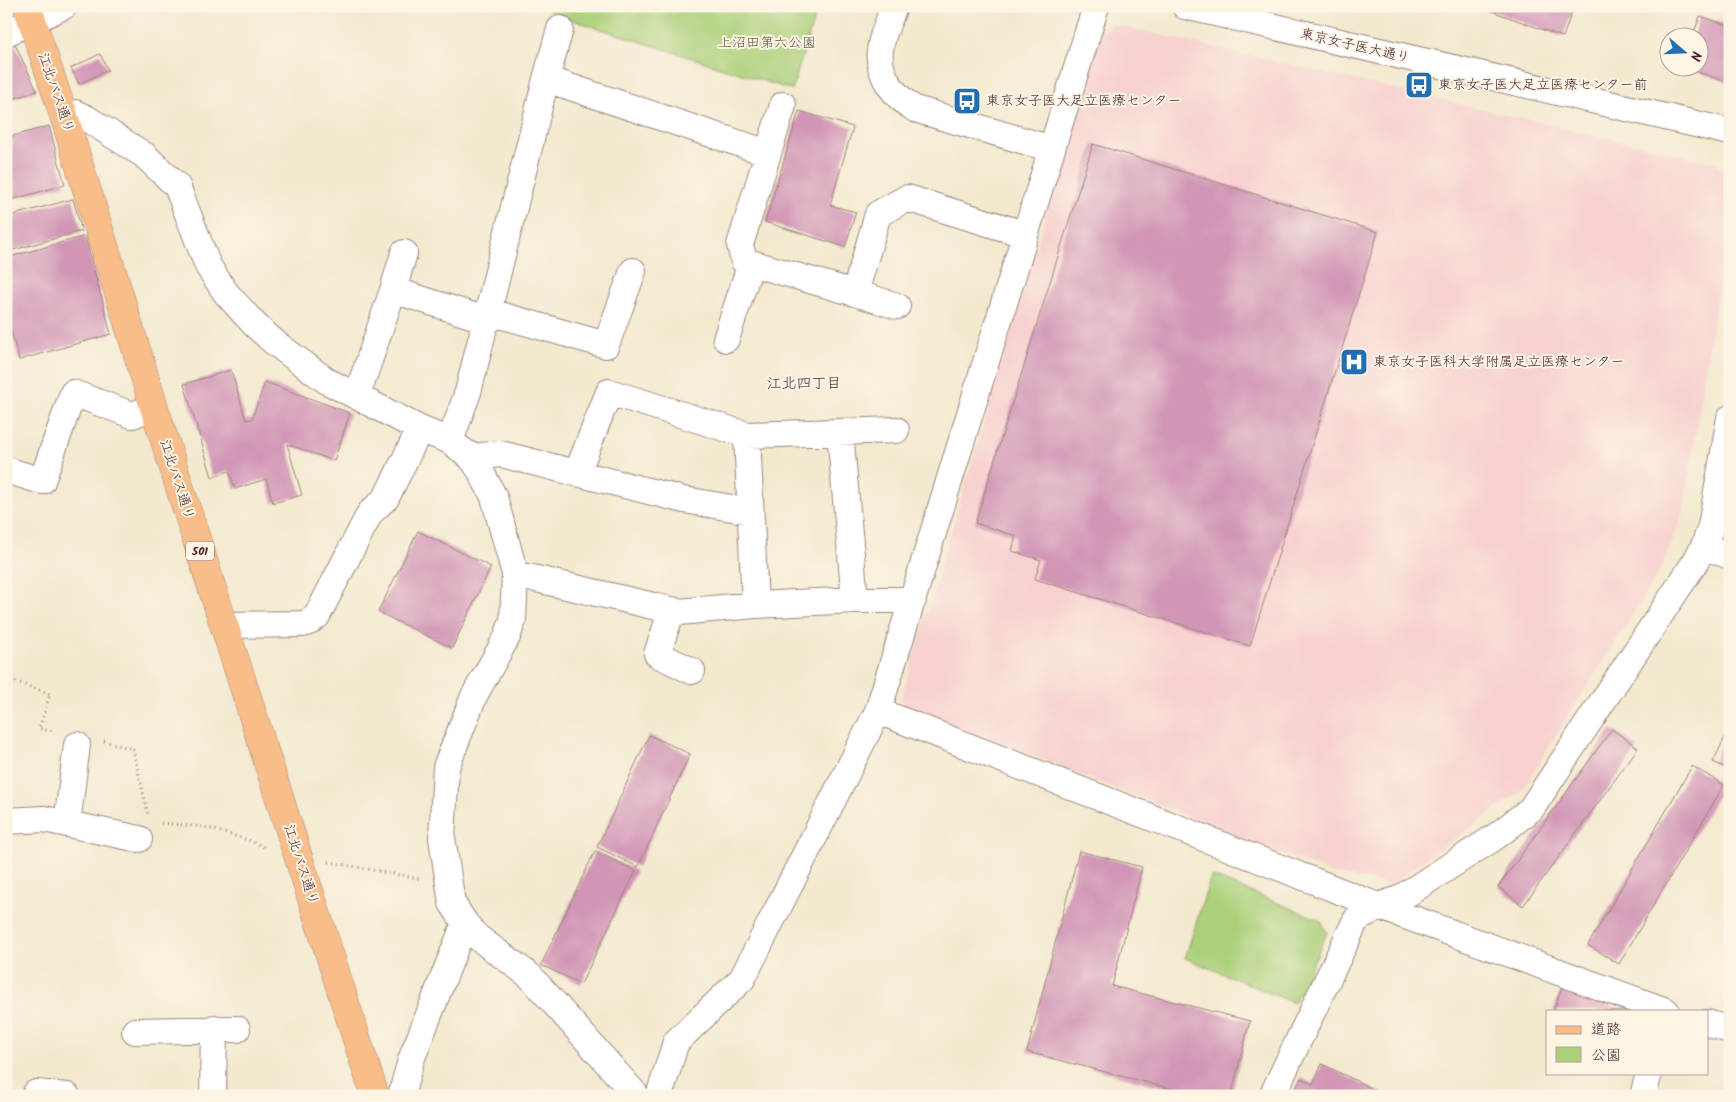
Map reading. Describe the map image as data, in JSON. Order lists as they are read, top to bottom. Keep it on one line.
{"streets":{"main road":["江北バス通り","501"],"street":["東京女子医大通り"]},"districts":["江北四丁目"],"parks":["上沼田第六公園"],"places":{"bus stop":["東京女子医大足立医療センター前","東京女子医大足立医療センター"],"hospital":["東京女子医科大学附属足立医療センター"]},"legend":["道路","公園"],"north":"right"}
